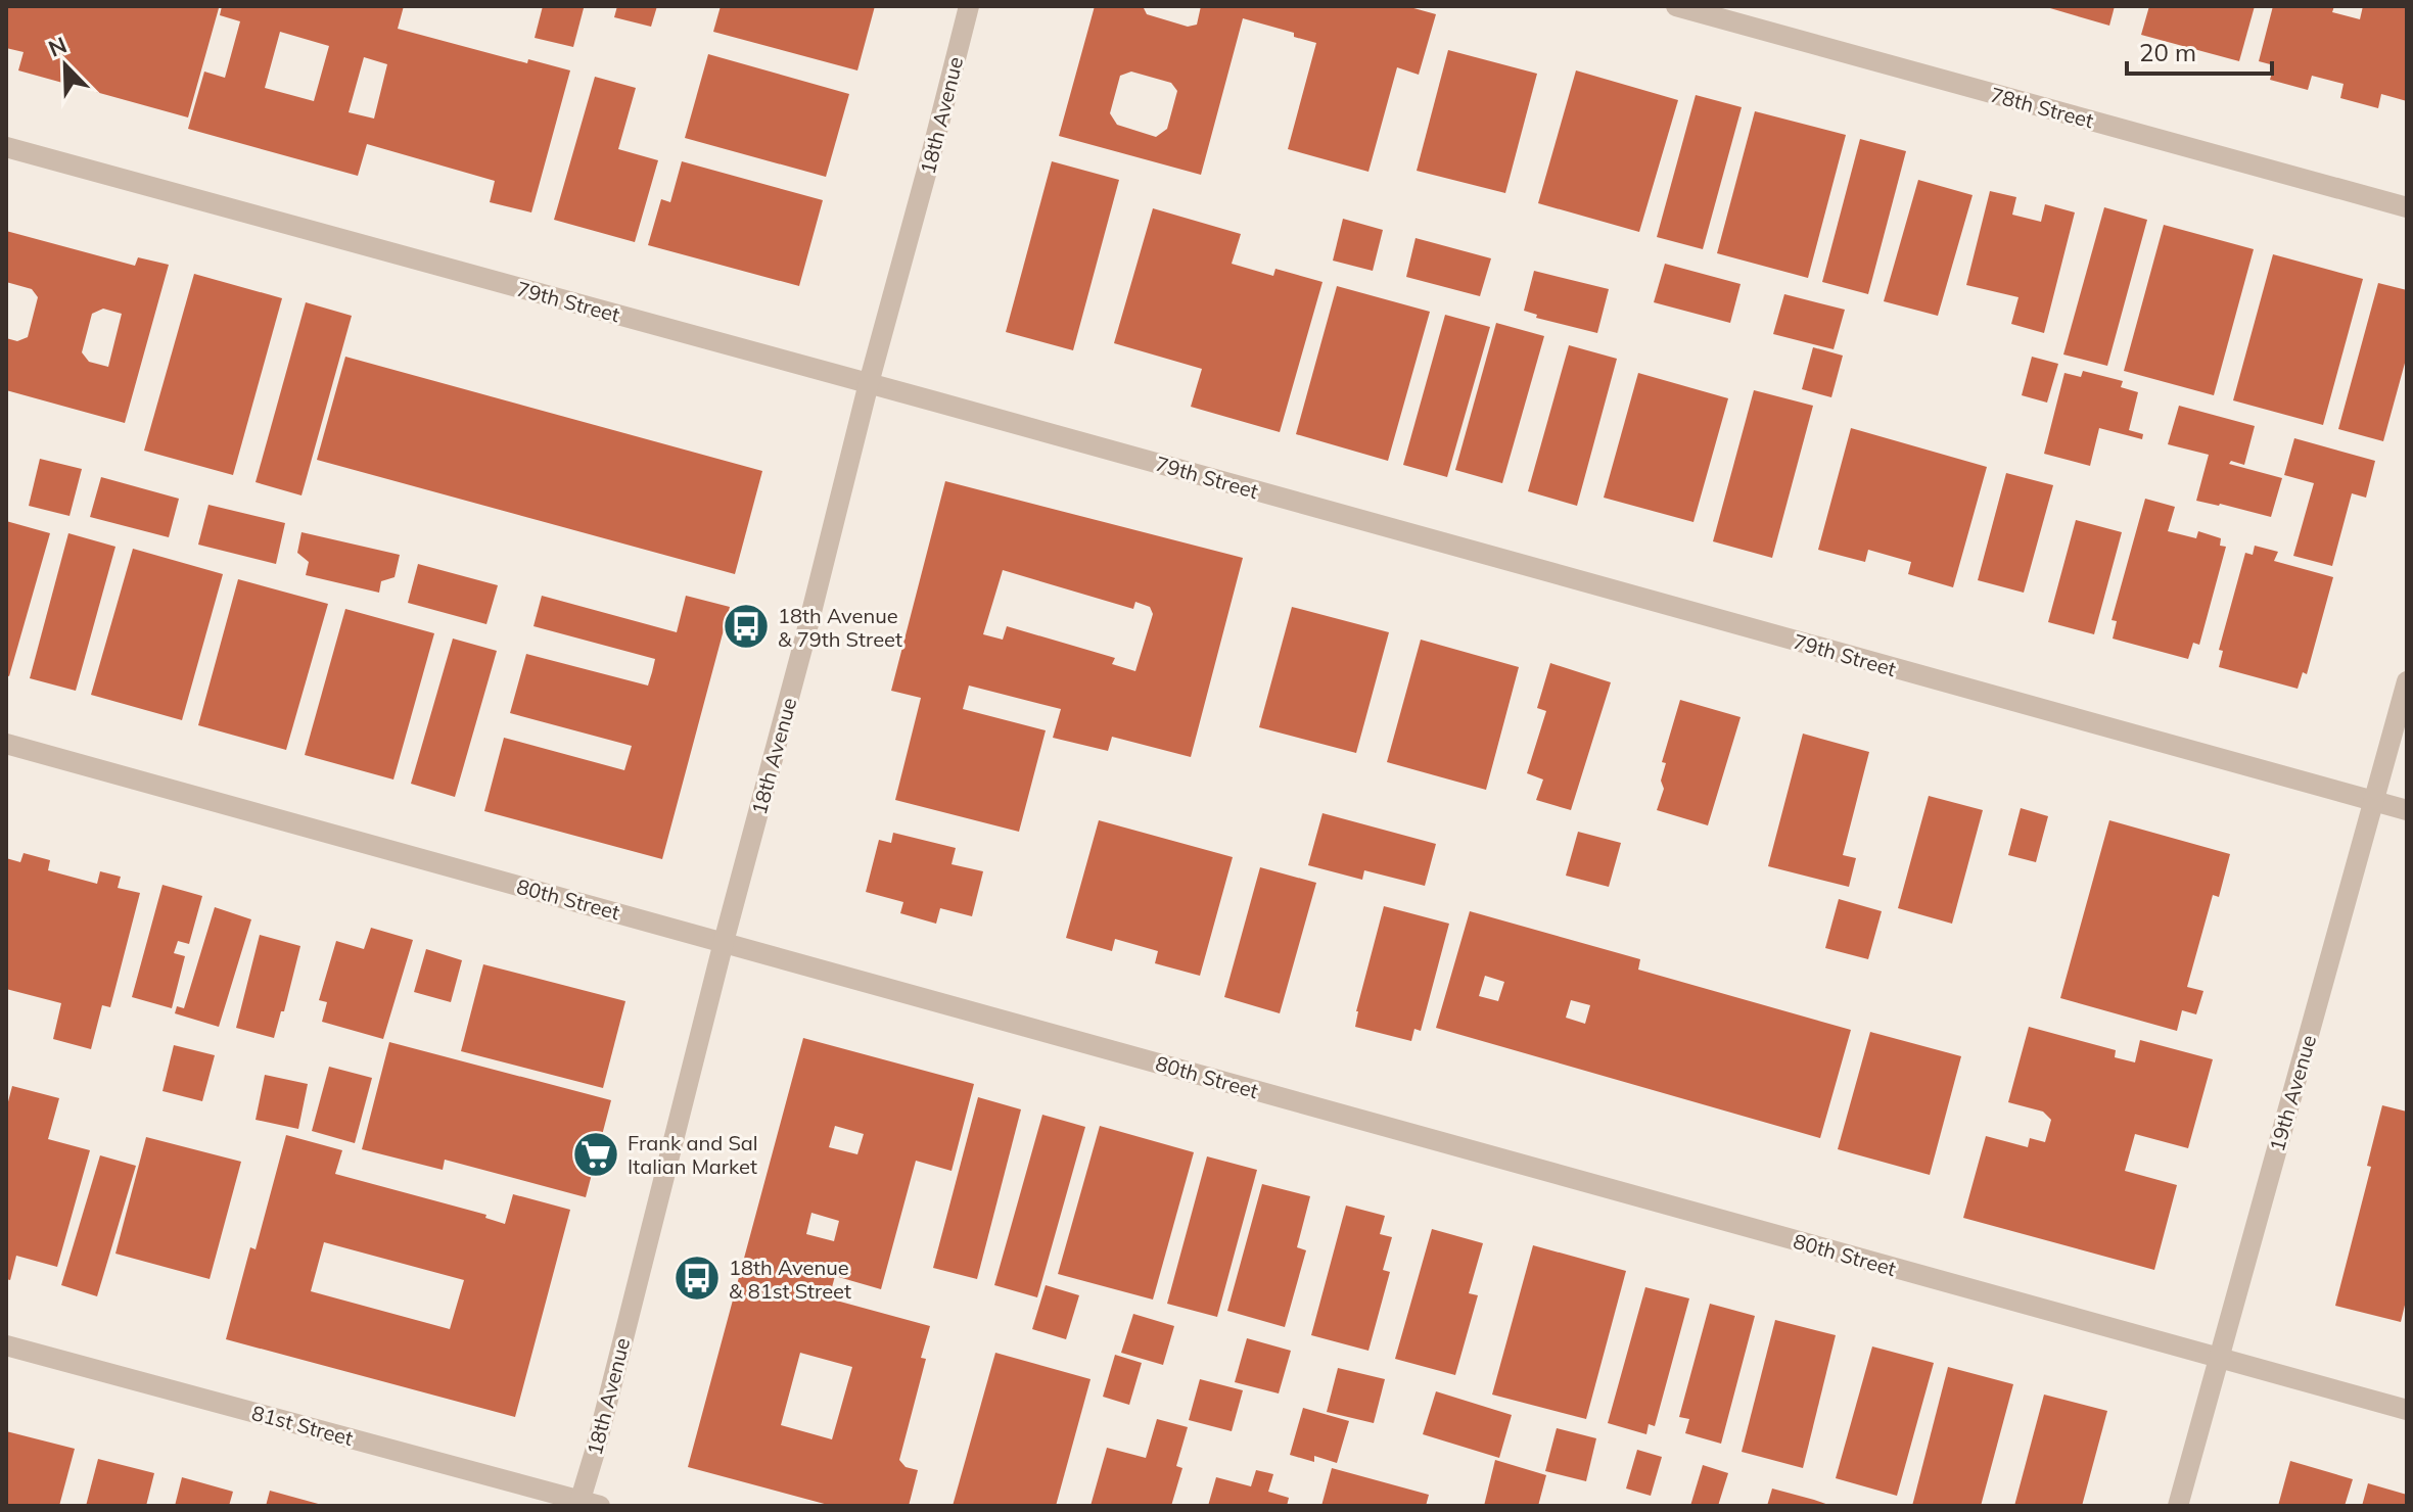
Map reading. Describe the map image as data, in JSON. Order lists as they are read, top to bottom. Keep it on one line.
{"streets":{"street":["78th Street","18th Avenue","79th Street","80th Street","19th Avenue","81st Street"]},"crossings":[["18th Avenue","79th Street"],["18th Avenue","80th Street"],["18th Avenue","81st Street"],["79th Street","19th Avenue"],["80th Street","19th Avenue"]],"places":{"bus stop":["18th Avenue & 79th Street","18th Avenue & 81st Street"],"supermarket":["Frank and Sal Italian Market"]},"scale_bar":"20 m","north":"top left"}
